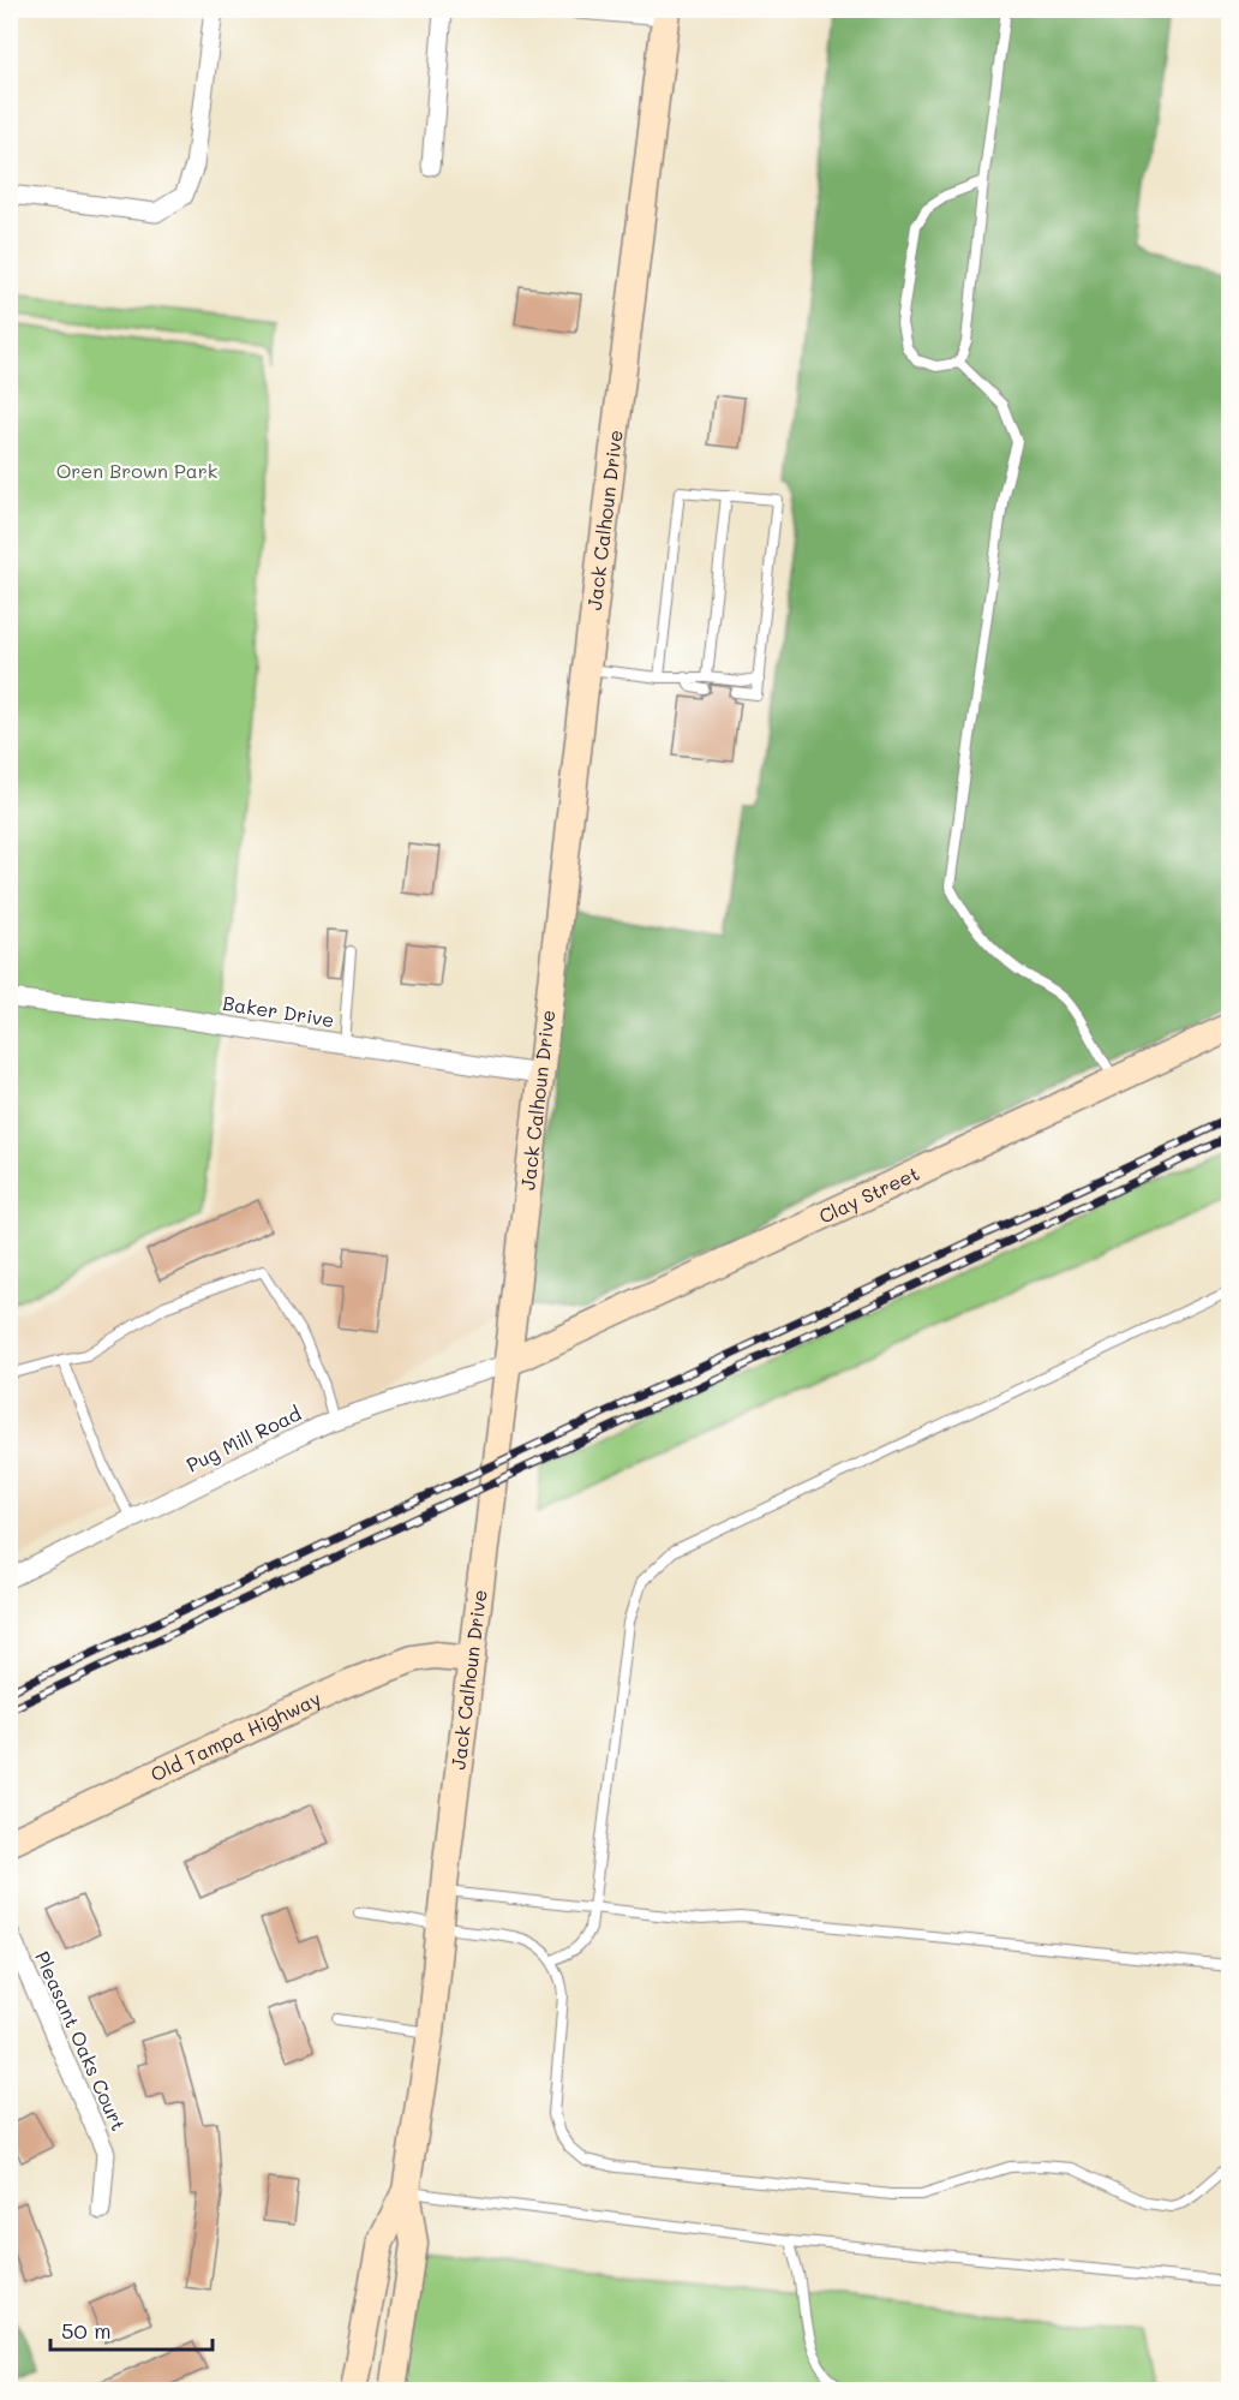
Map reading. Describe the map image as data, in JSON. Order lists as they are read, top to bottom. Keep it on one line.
{"streets":{"street":["Jack Calhoun Drive","Baker Drive","Clay Street","Pug Mill Road","Old Tampa Highway","Pleasant Oaks Court"]},"crossings":[["Jack Calhoun Drive","Baker Drive"],["Jack Calhoun Drive","Clay Street"],["Jack Calhoun Drive","Pug Mill Road"],["Jack Calhoun Drive","Old Tampa Highway"],["Clay Street","Pug Mill Road"]],"parks":["Oren Brown Park"],"scale_bar":"50 m"}
